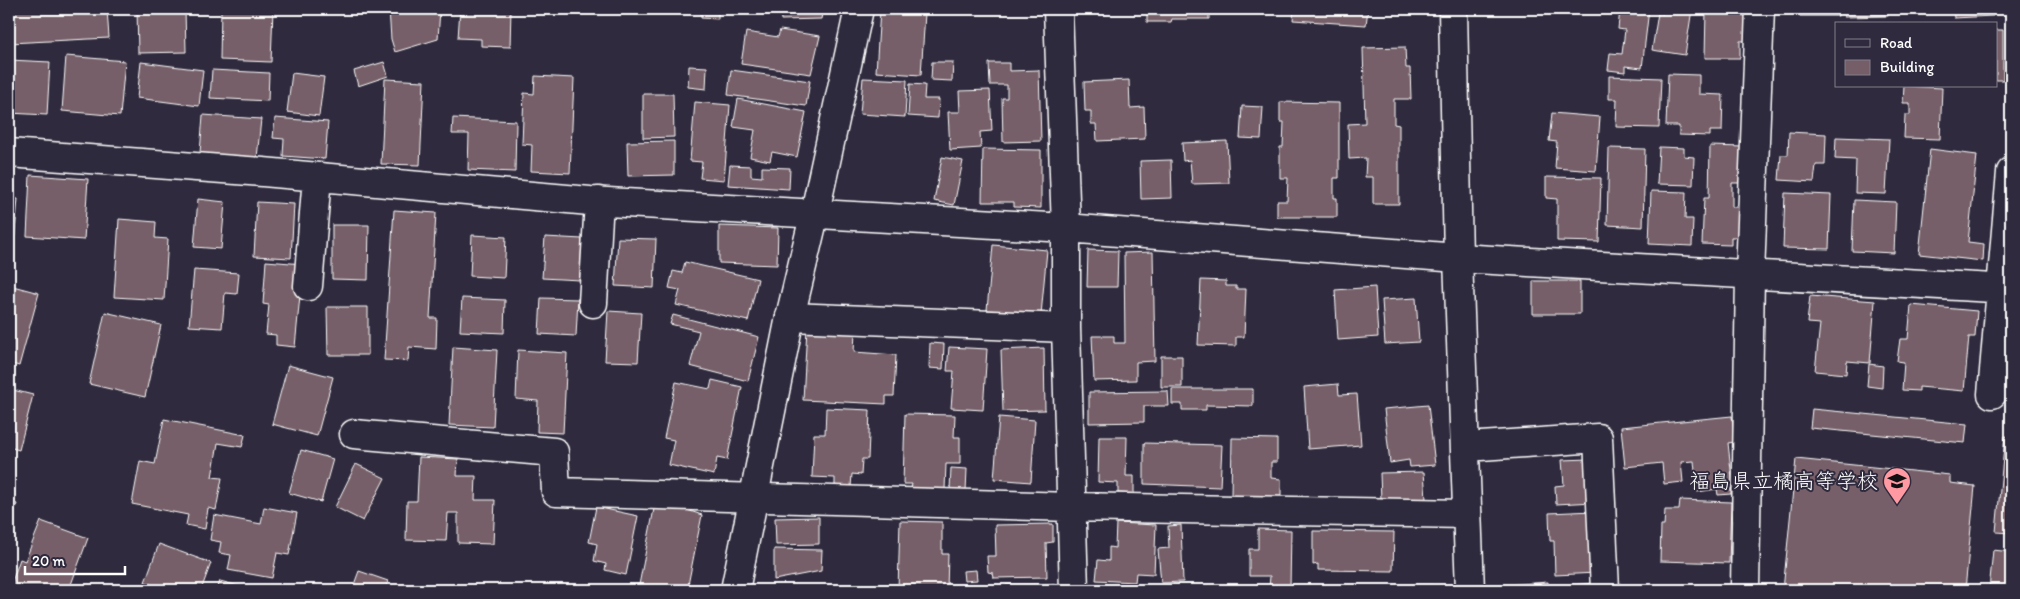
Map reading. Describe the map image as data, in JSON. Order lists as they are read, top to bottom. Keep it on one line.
{"places":{"school or university":["福島県立橘高等学校"]},"legend":["Road","Building"],"scale_bar":"20 m"}
